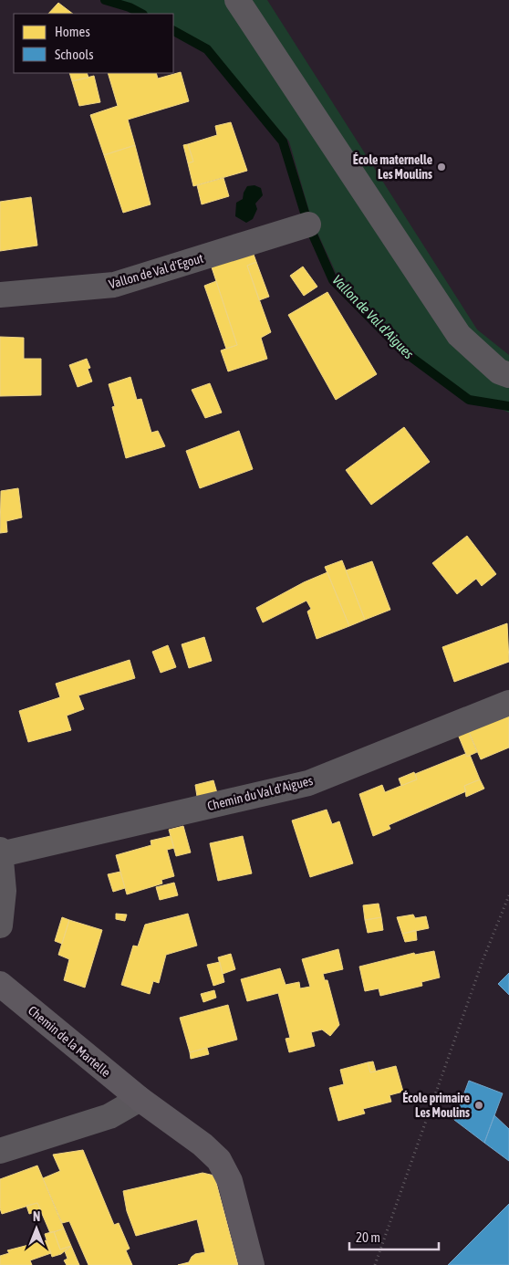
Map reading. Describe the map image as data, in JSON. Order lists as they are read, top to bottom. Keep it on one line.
{"streets":{"street":["Vallon de Val d'Egout","Chemin du Val d'Aigues","Chemin de la Martelle"]},"water":["Vallon de Val d'Aigues"],"places":["École maternelle Les Moulins","École primaire Les Moulins"],"legend":["Homes","Schools"],"scale_bar":"20 m","north":"top"}
